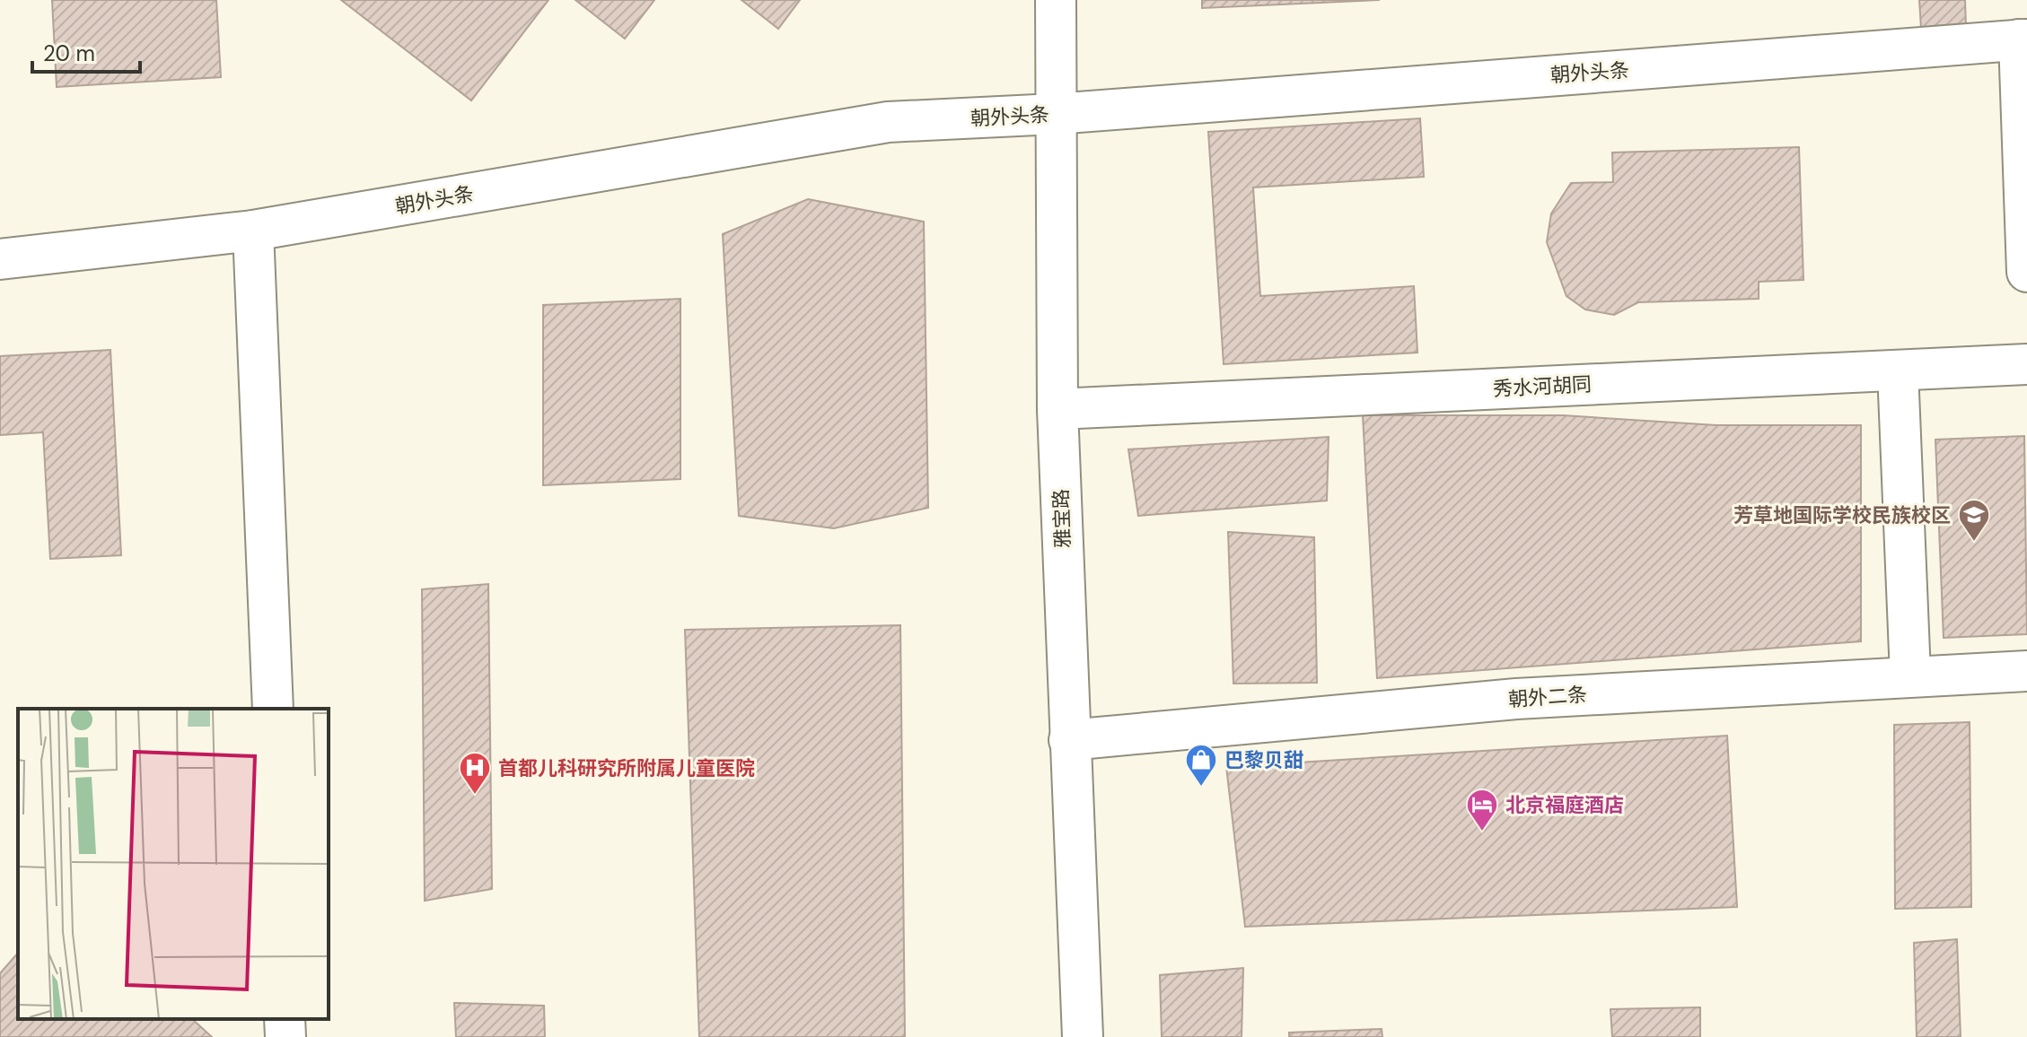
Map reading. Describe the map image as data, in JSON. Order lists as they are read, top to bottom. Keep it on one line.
{"streets":{"street":["朝外头条","秀水河胡同","雅宝路","朝外二条"]},"crossings":[["朝外头条","雅宝路"],["秀水河胡同","雅宝路"],["雅宝路","朝外二条"]],"places":{"school or university":["芳草地国际学校民族校区"],"shop":["巴黎贝甜"],"hospital":["首都儿科研究所附属儿童医院"],"hotel":["北京福庭酒店"]},"scale_bar":"20 m"}
